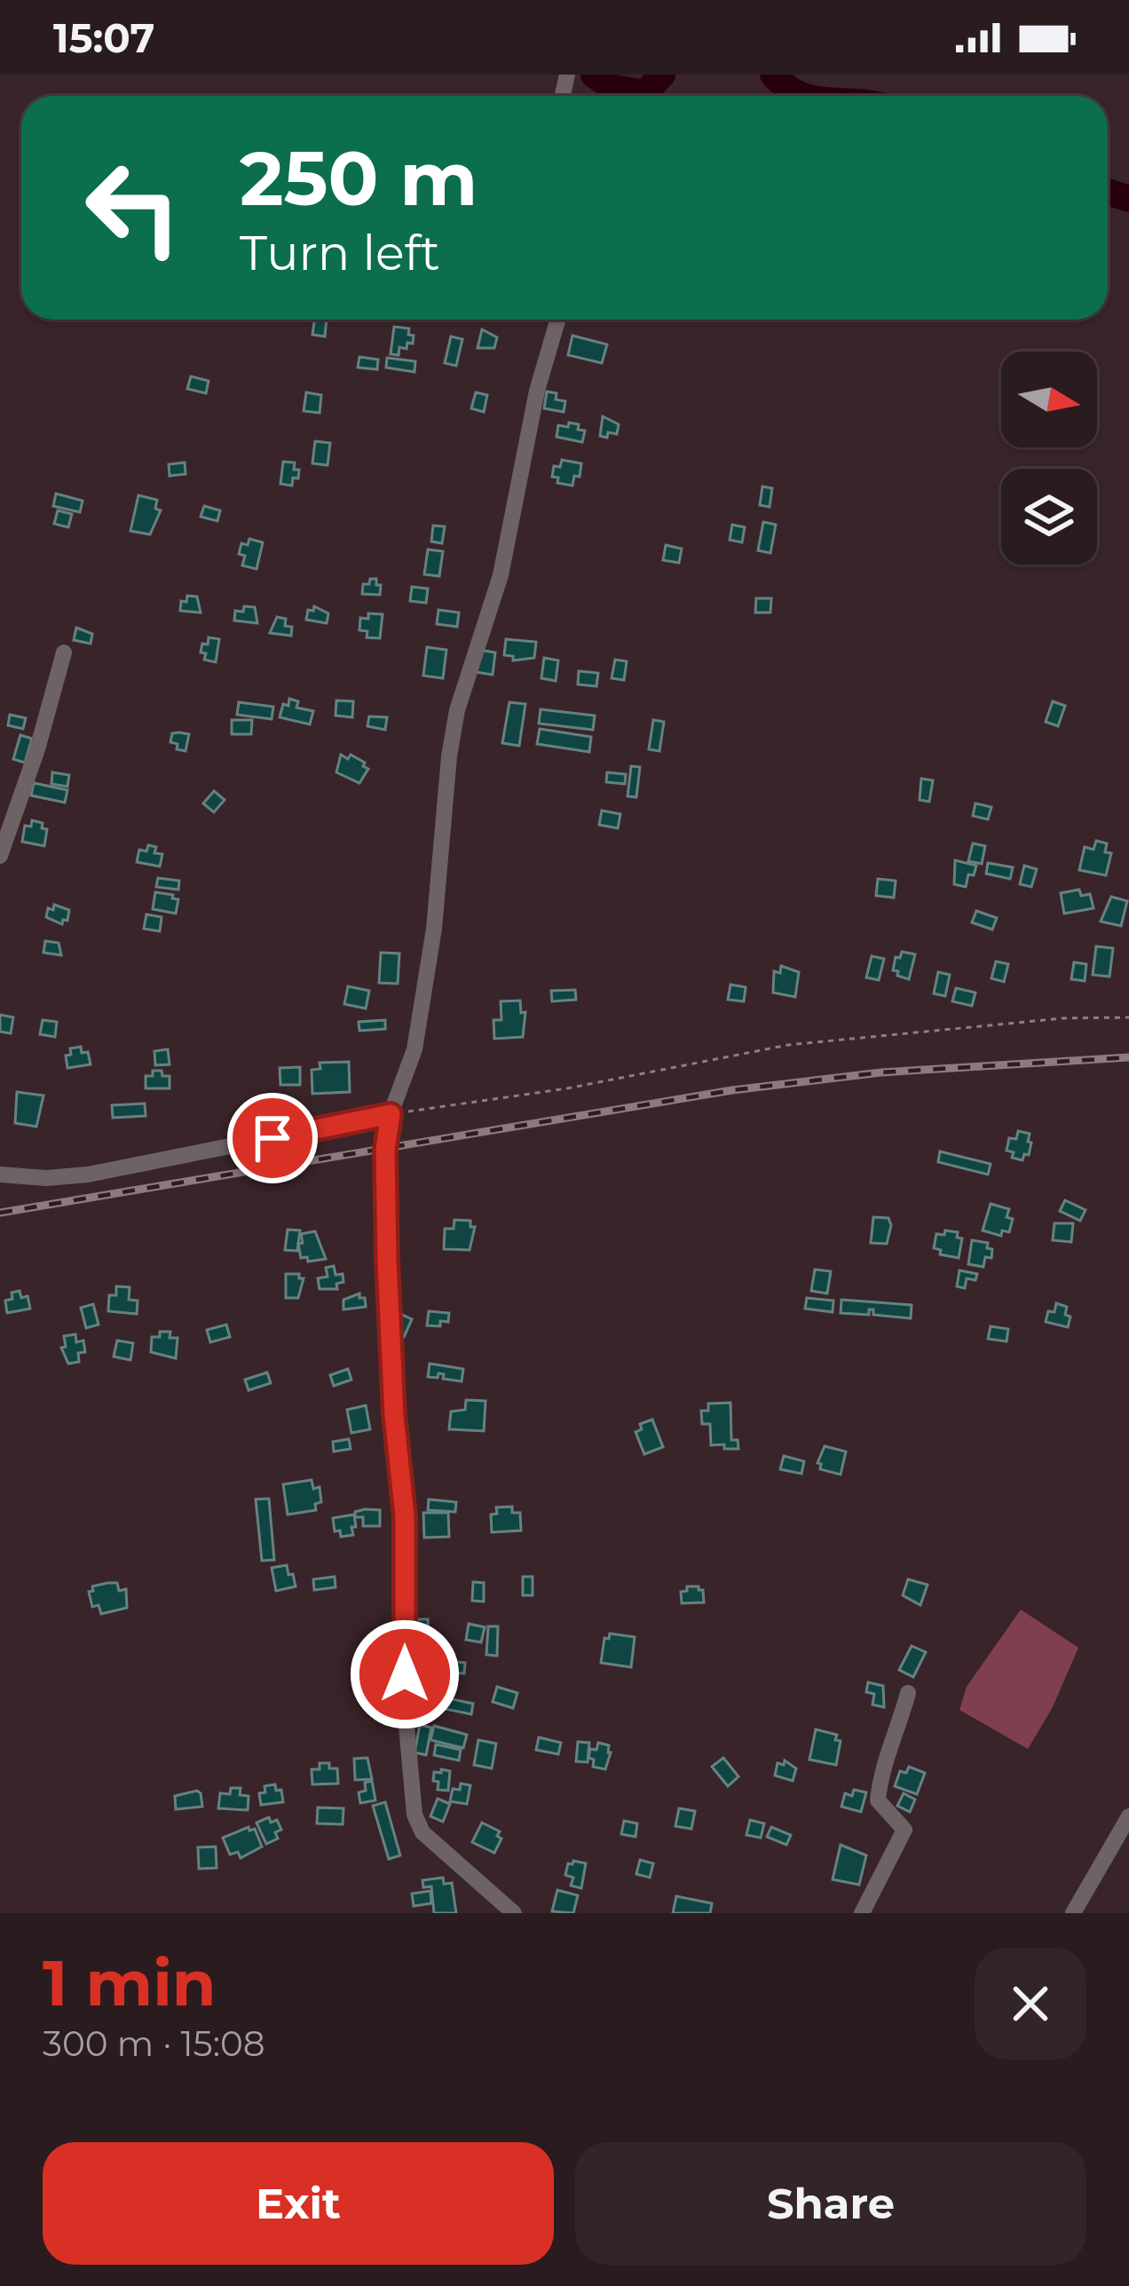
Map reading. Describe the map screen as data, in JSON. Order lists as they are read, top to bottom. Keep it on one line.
{"north":"right","page":{"status":"15:07","turn":["250 m","Turn left"],"heading":["1 min","300 m · 15:08"],"buttons":["Exit","Share"]}}
